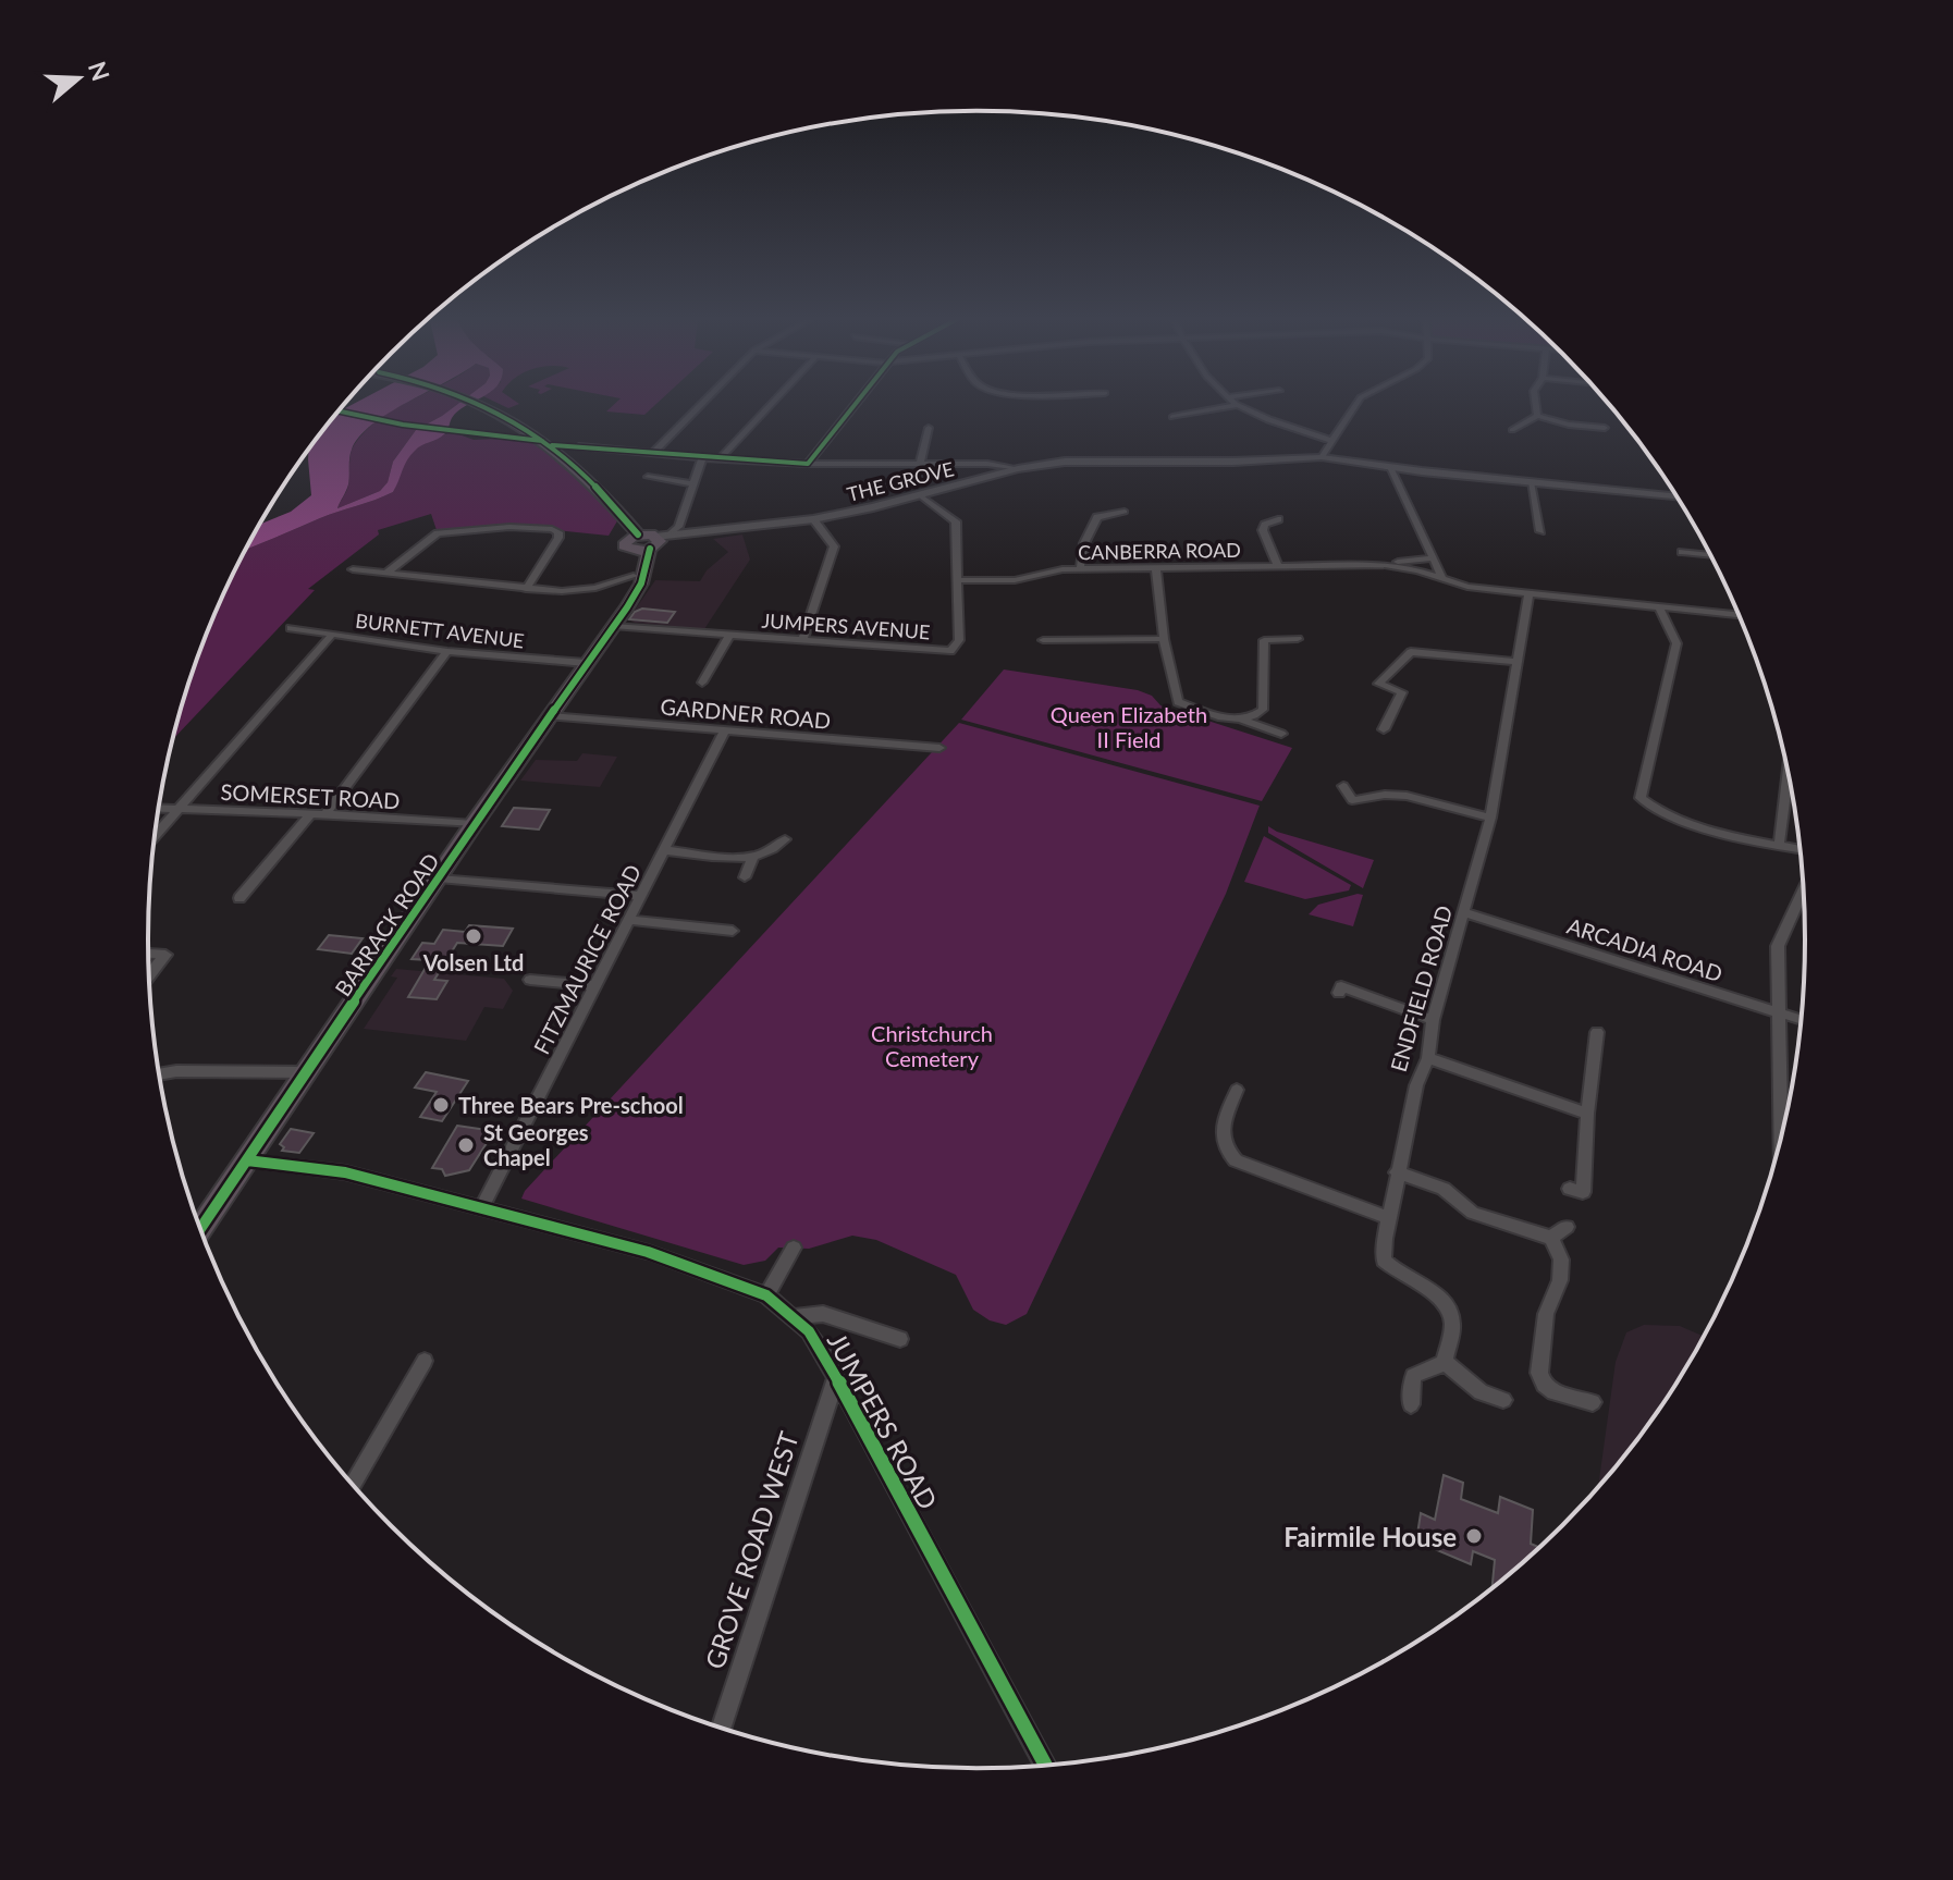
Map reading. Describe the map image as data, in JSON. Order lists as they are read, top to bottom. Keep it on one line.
{"streets":{"main road":["BARRACK ROAD"],"street":["THE GROVE","CANBERRA ROAD","JUMPERS AVENUE","BURNETT AVENUE","GARDNER ROAD","SOMERSET ROAD","ARCADIA ROAD","FITZMAURICE ROAD","ENDFIELD ROAD","JUMPERS ROAD","GROVE ROAD WEST"]},"crossings":[["THE GROVE","JUMPERS AVENUE"],["THE GROVE","BARRACK ROAD"],["CANBERRA ROAD","JUMPERS AVENUE"],["CANBERRA ROAD","ENDFIELD ROAD"],["JUMPERS AVENUE","BARRACK ROAD"],["BURNETT AVENUE","BARRACK ROAD"],["GARDNER ROAD","BARRACK ROAD"],["GARDNER ROAD","FITZMAURICE ROAD"],["SOMERSET ROAD","BARRACK ROAD"],["BARRACK ROAD","JUMPERS ROAD"],["ARCADIA ROAD","ENDFIELD ROAD"],["FITZMAURICE ROAD","JUMPERS ROAD"],["JUMPERS ROAD","GROVE ROAD WEST"]],"parks":["Queen Elizabeth II Field","Christchurch Cemetery"],"places":["Volsen Ltd","Three Bears Pre-school","St Georges Chapel","Fairmile House"],"north":"right"}
